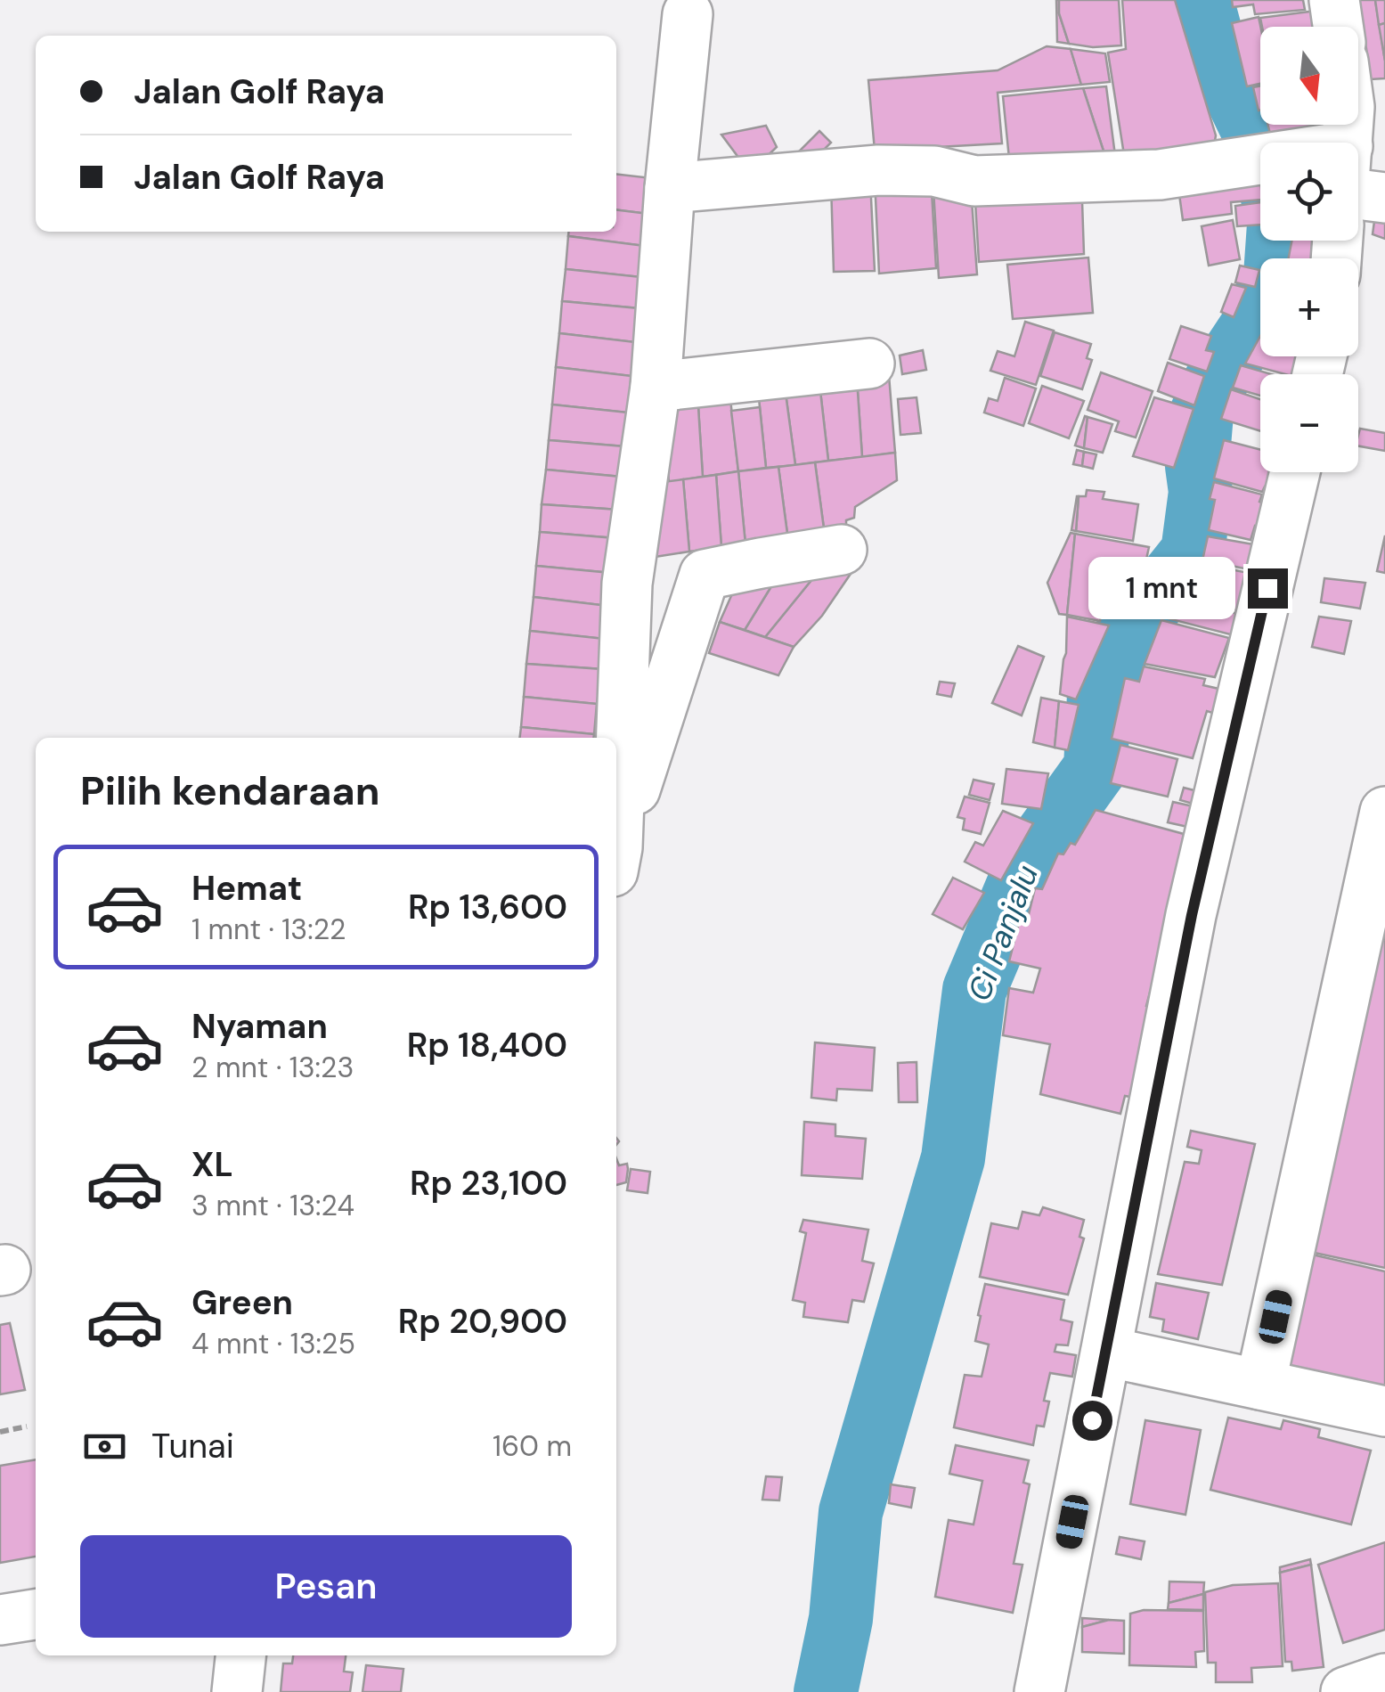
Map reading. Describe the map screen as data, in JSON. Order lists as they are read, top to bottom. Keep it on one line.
{"water":["Ci Panjalu"],"north":"bottom","page":{"map_buttons":["+","−"],"banner":["Jalan Golf Raya","Jalan Golf Raya"],"bubble":"1 mnt","heading":"Pilih kendaraan","list":[{"name":"Hemat","note":"1 mnt · 13:22","value":"Rp 13,600"},{"name":"Nyaman","note":"2 mnt · 13:23","value":"Rp 18,400"},{"name":"XL","note":"3 mnt · 13:24","value":"Rp 23,100"},{"name":"Green","note":"4 mnt · 13:25","value":"Rp 20,900"}],"pay":["Tunai","160 m"],"buttons":"Pesan"}}
